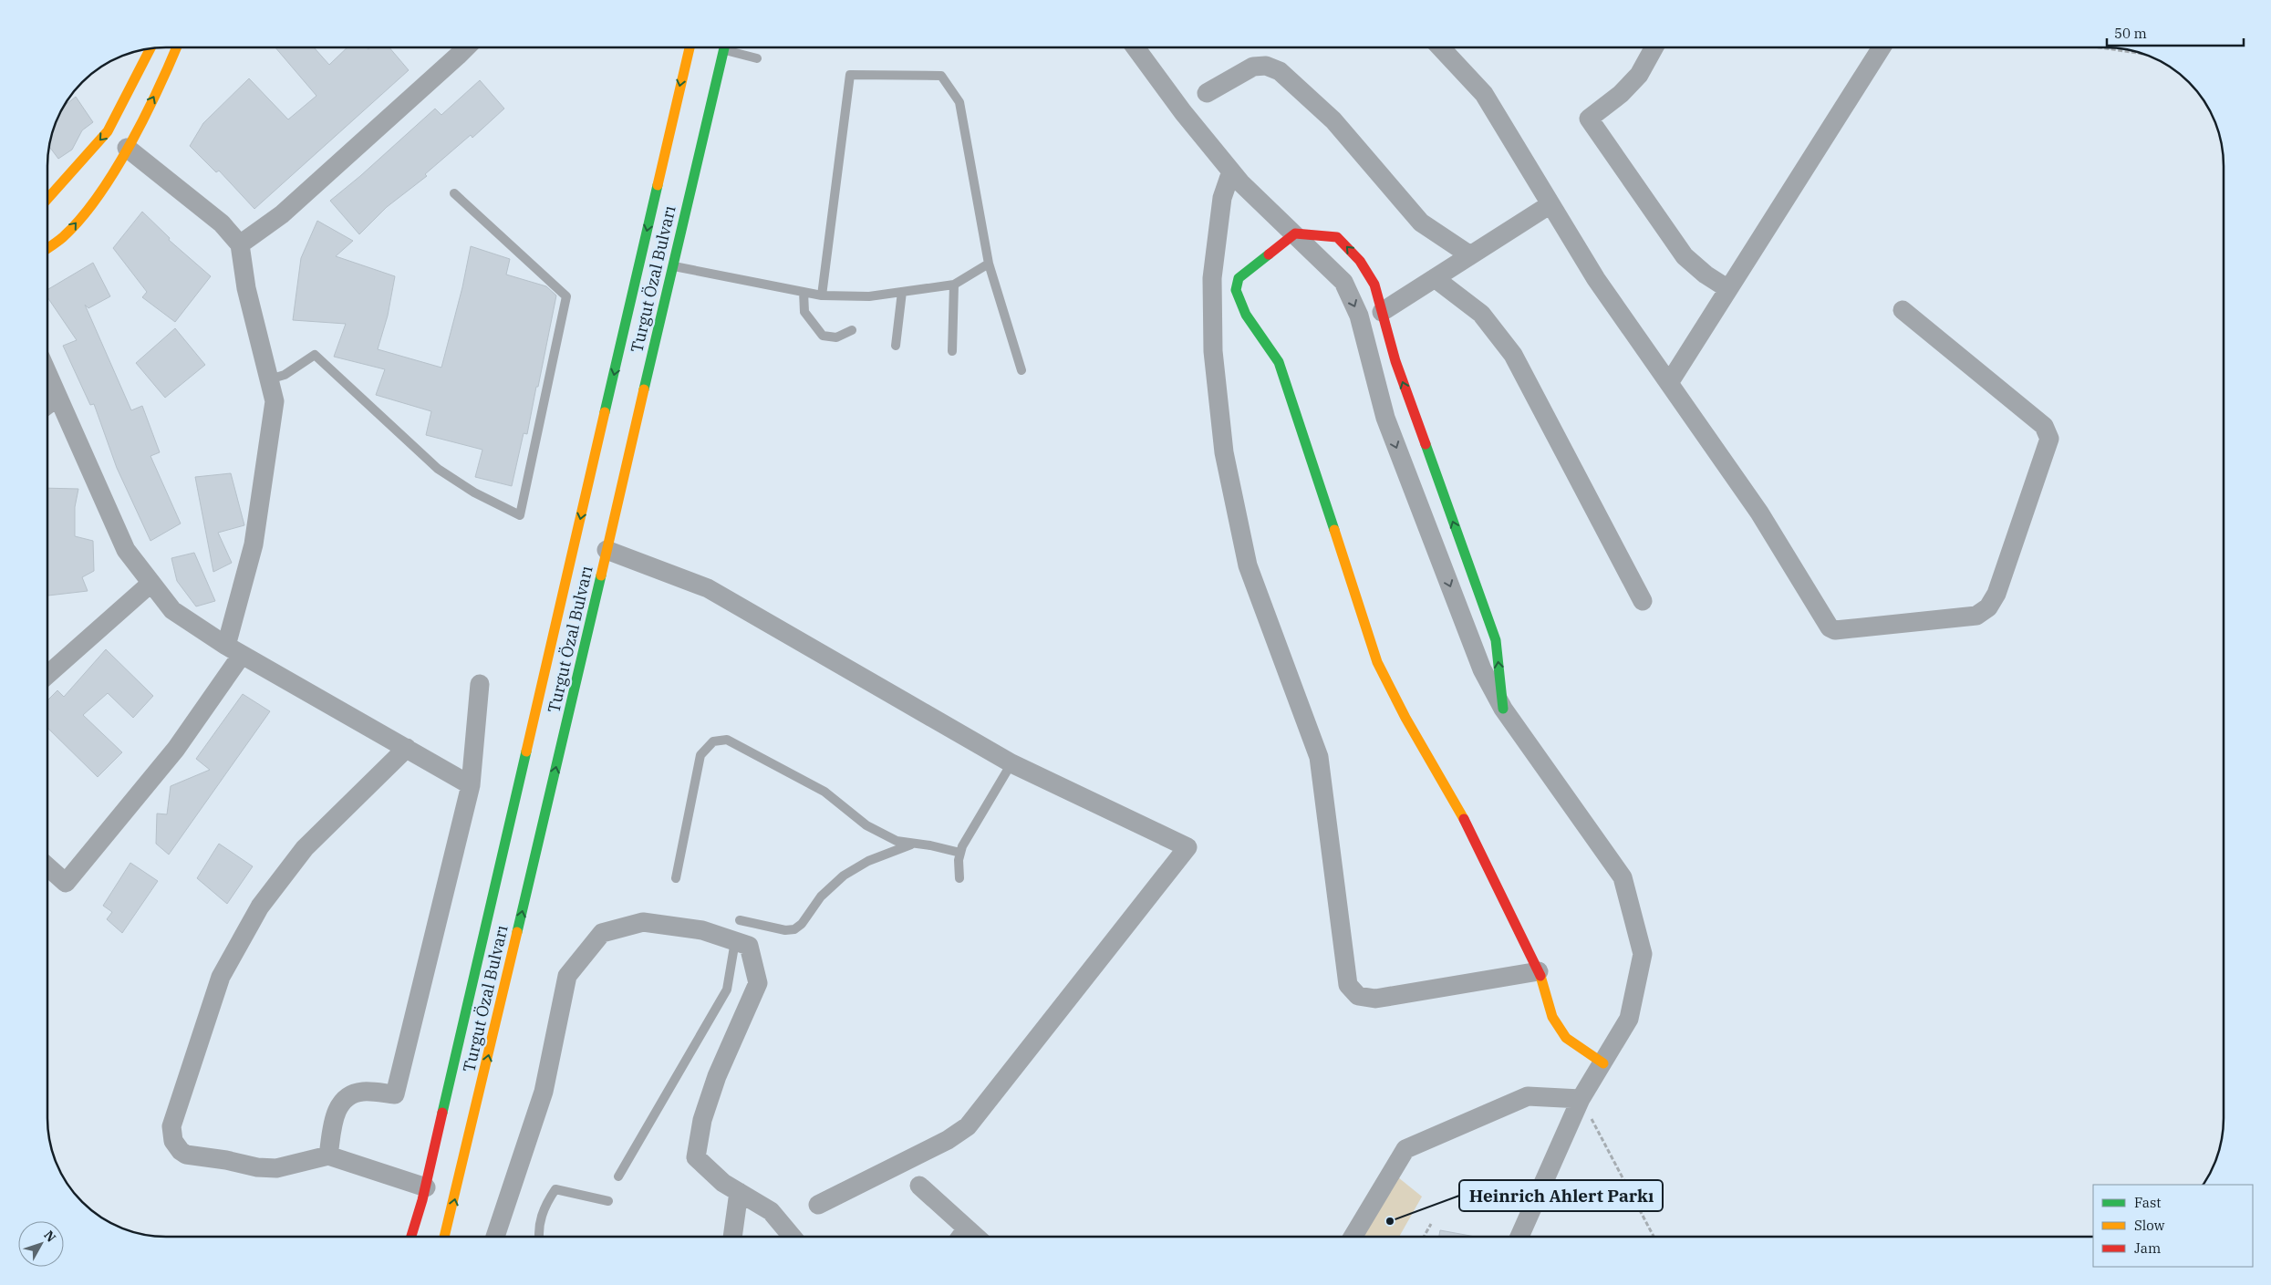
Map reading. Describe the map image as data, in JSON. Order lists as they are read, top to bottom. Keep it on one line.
{"streets":{"main road":["Turgut Özal Bulvarı"]},"places":["Heinrich Ahlert Parkı"],"legend":["Fast","Slow","Jam"],"scale_bar":"50 m","north":"top right"}
